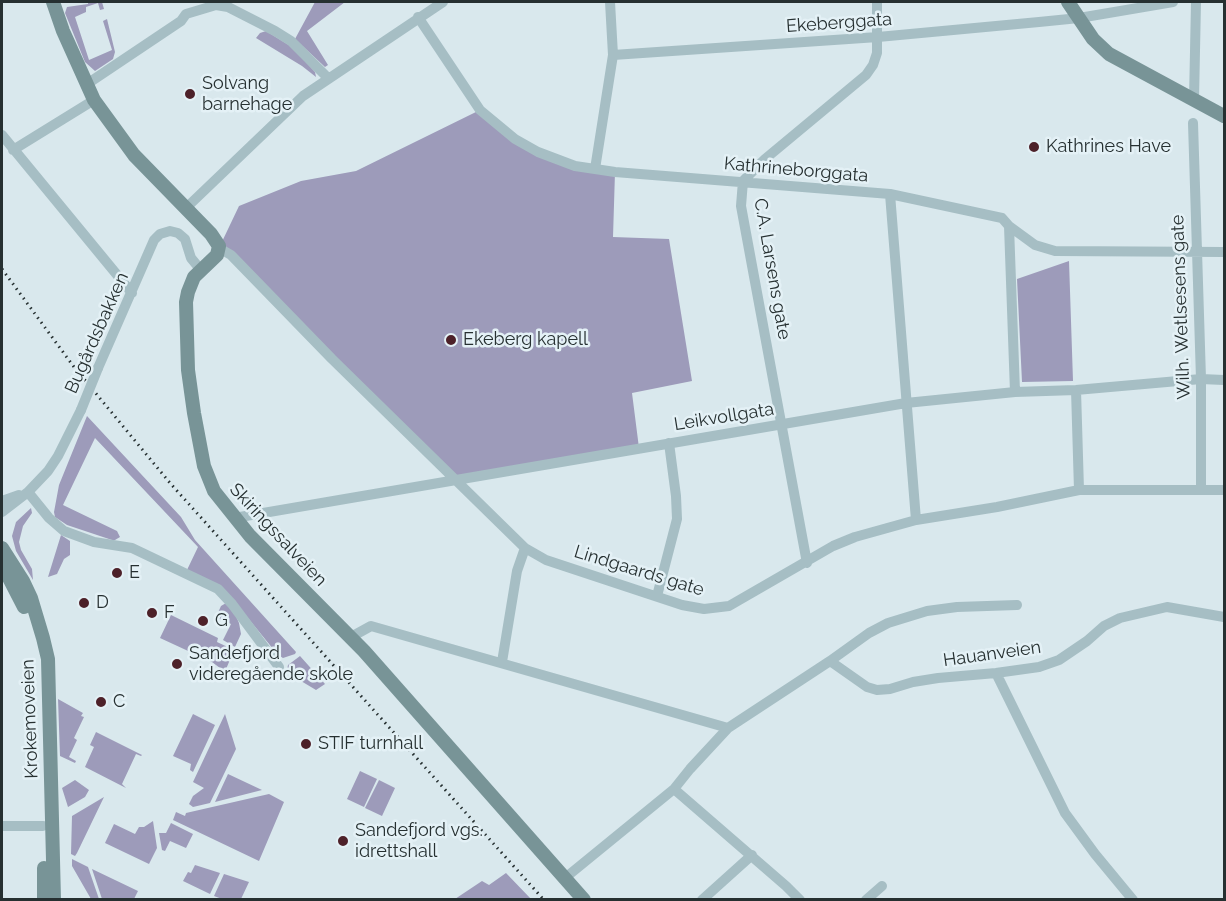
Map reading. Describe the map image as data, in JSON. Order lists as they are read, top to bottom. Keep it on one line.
{"streets":{"main road":["Skiringssalveien","Krokemoveien"],"street":["Ekeberggata","Kathrineborggata","C.A. Larsens gate","Wilh. Wetlsesens gate","Bugårdsbakken","Leikvollgata","Lindgaards gate","Hauanveien"]},"crossings":[["Ekeberggata","C.A. Larsens gate"],["Kathrineborggata","C.A. Larsens gate"],["Kathrineborggata","Wilh. Wetlsesens gate"],["C.A. Larsens gate","Leikvollgata"],["C.A. Larsens gate","Lindgaards gate"],["Wilh. Wetlsesens gate","Leikvollgata"],["Wilh. Wetlsesens gate","Lindgaards gate"],["Bugårdsbakken","Skiringssalveien"],["Leikvollgata","Skiringssalveien"],["Leikvollgata","Lindgaards gate"],["Skiringssalveien","Lindgaards gate"]],"places":["Solvang barnehage","Kathrines Have","Ekeberg kapell","E","D","F","G","Sandefjord videregående skole","C","STIF turnhall","Sandefjord vgs. idrettshall"]}
